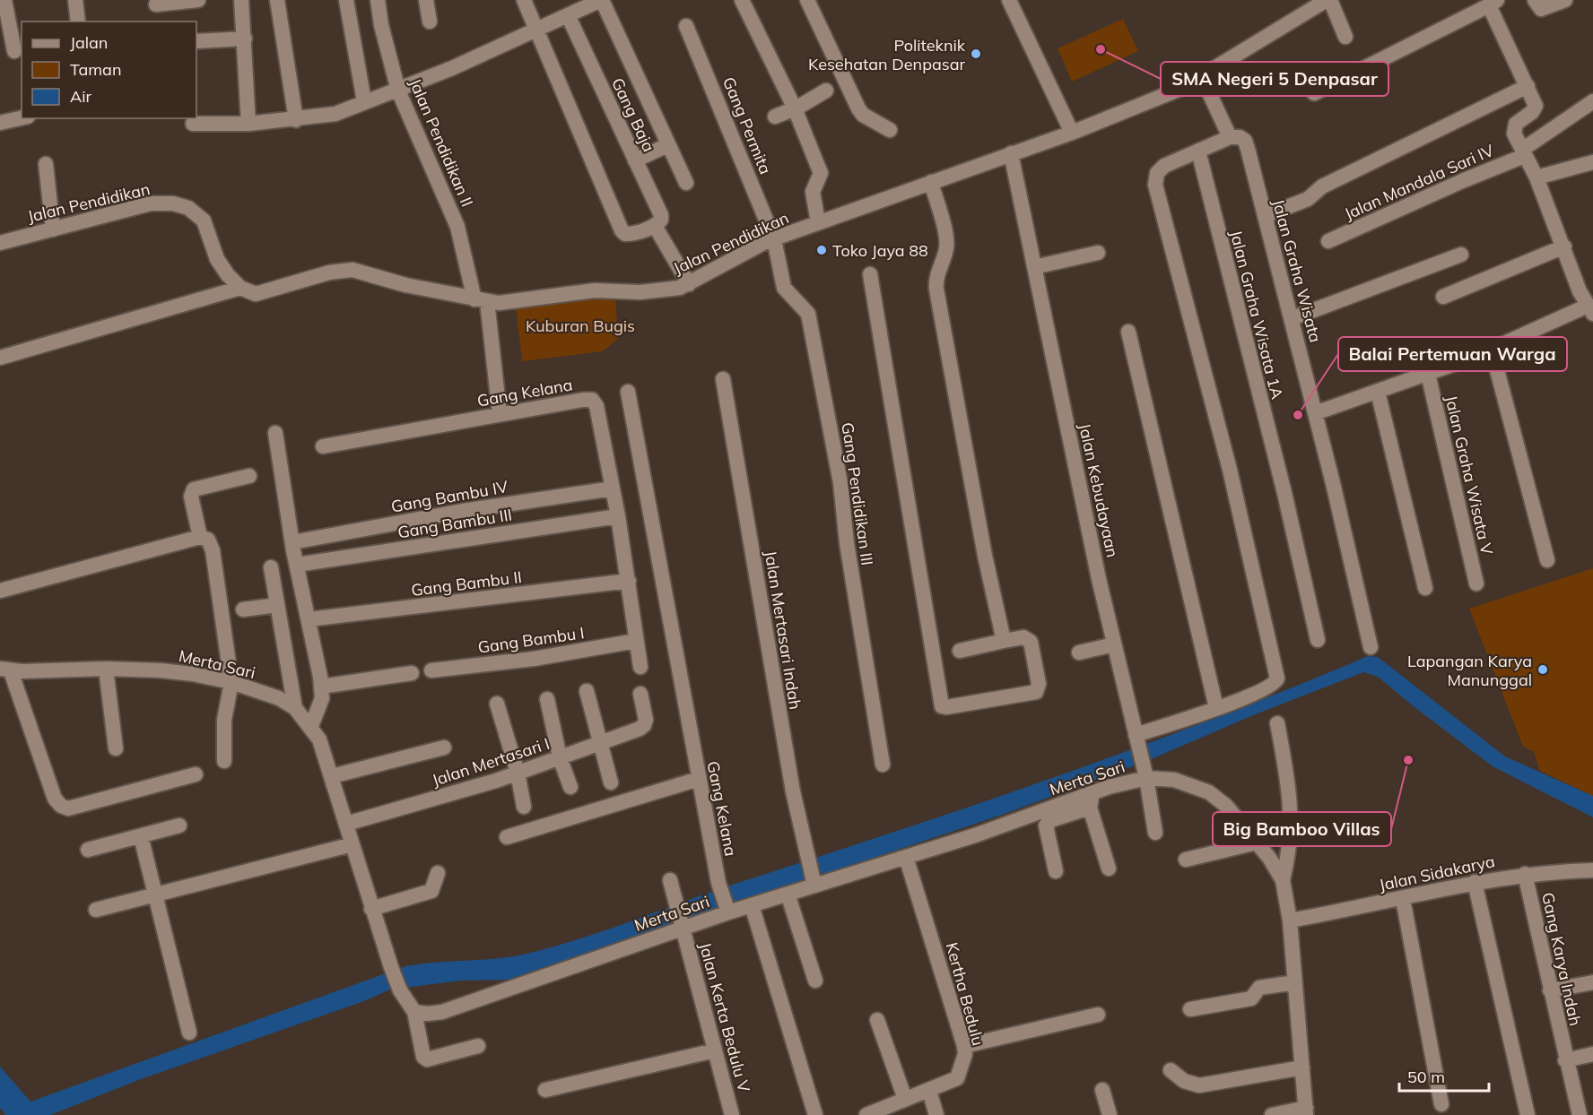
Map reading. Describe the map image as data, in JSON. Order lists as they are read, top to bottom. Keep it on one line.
{"streets":{"street":["Gang Baja","Gang Permita","Jalan Pendidikan II","Jalan Mandala Sari IV","Jalan Pendidikan","Jalan Graha Wisata","Jalan Graha Wisata 1A","Gang Kelana","Jalan Graha Wisata V","Jalan Kebudayaan","Gang Pendidikan III","Gang Bambu IV","Gang Bambu III","Gang Bambu II","Jalan Mertasari Indah","Gang Bambu I","Merta Sari","Jalan Mertasari I","Jalan Sidakarya","Gang Karya Indah","Kertha Bedulu","Jalan Kerta Bedulu V"]},"crossings":[["Gang Baja","Jalan Pendidikan"],["Gang Permita","Jalan Pendidikan"],["Gang Permita","Gang Pendidikan III"],["Jalan Pendidikan II","Jalan Pendidikan"],["Jalan Pendidikan II","Gang Kelana"],["Jalan Pendidikan","Jalan Graha Wisata"],["Jalan Pendidikan","Jalan Kebudayaan"],["Jalan Pendidikan","Gang Pendidikan III"],["Gang Kelana","Gang Bambu IV"],["Gang Kelana","Gang Bambu III"],["Gang Kelana","Gang Bambu II"],["Gang Kelana","Gang Bambu I"],["Gang Kelana","Merta Sari"],["Jalan Kebudayaan","Merta Sari"],["Jalan Mertasari Indah","Merta Sari"],["Merta Sari","Jalan Mertasari I"],["Merta Sari","Jalan Sidakarya"],["Merta Sari","Kertha Bedulu"],["Merta Sari","Jalan Kerta Bedulu V"],["Jalan Sidakarya","Gang Karya Indah"]],"parks":["Kuburan Bugis"],"places":["SMA Negeri 5 Denpasar","Politeknik Kesehatan Denpasar","Toko Jaya 88","Balai Pertemuan Warga","Lapangan Karya Manunggal","Big Bamboo Villas"],"legend":["Jalan","Taman","Air"],"scale_bar":"50 m"}
